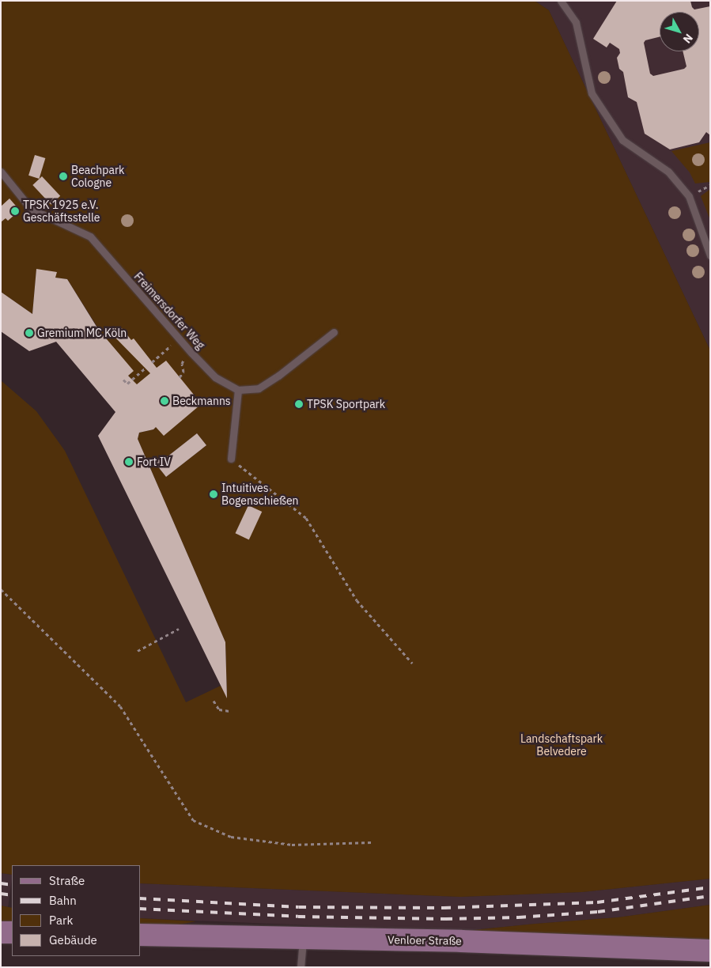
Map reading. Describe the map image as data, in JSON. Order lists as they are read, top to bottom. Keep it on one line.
{"streets":{"main road":["Venloer Straße"],"lane":["Freimersdorfer Weg"]},"parks":["Landschaftspark Belvedere"],"places":["Beachpark Cologne","TPSK 1925 e.V. Geschäftsstelle","Gremium MC Köln","Beckmanns","TPSK Sportpark","Fort IV","Intuitives Bogenschießen"],"legend":["Straße","Bahn","Park","Gebäude"],"north":"bottom right"}
